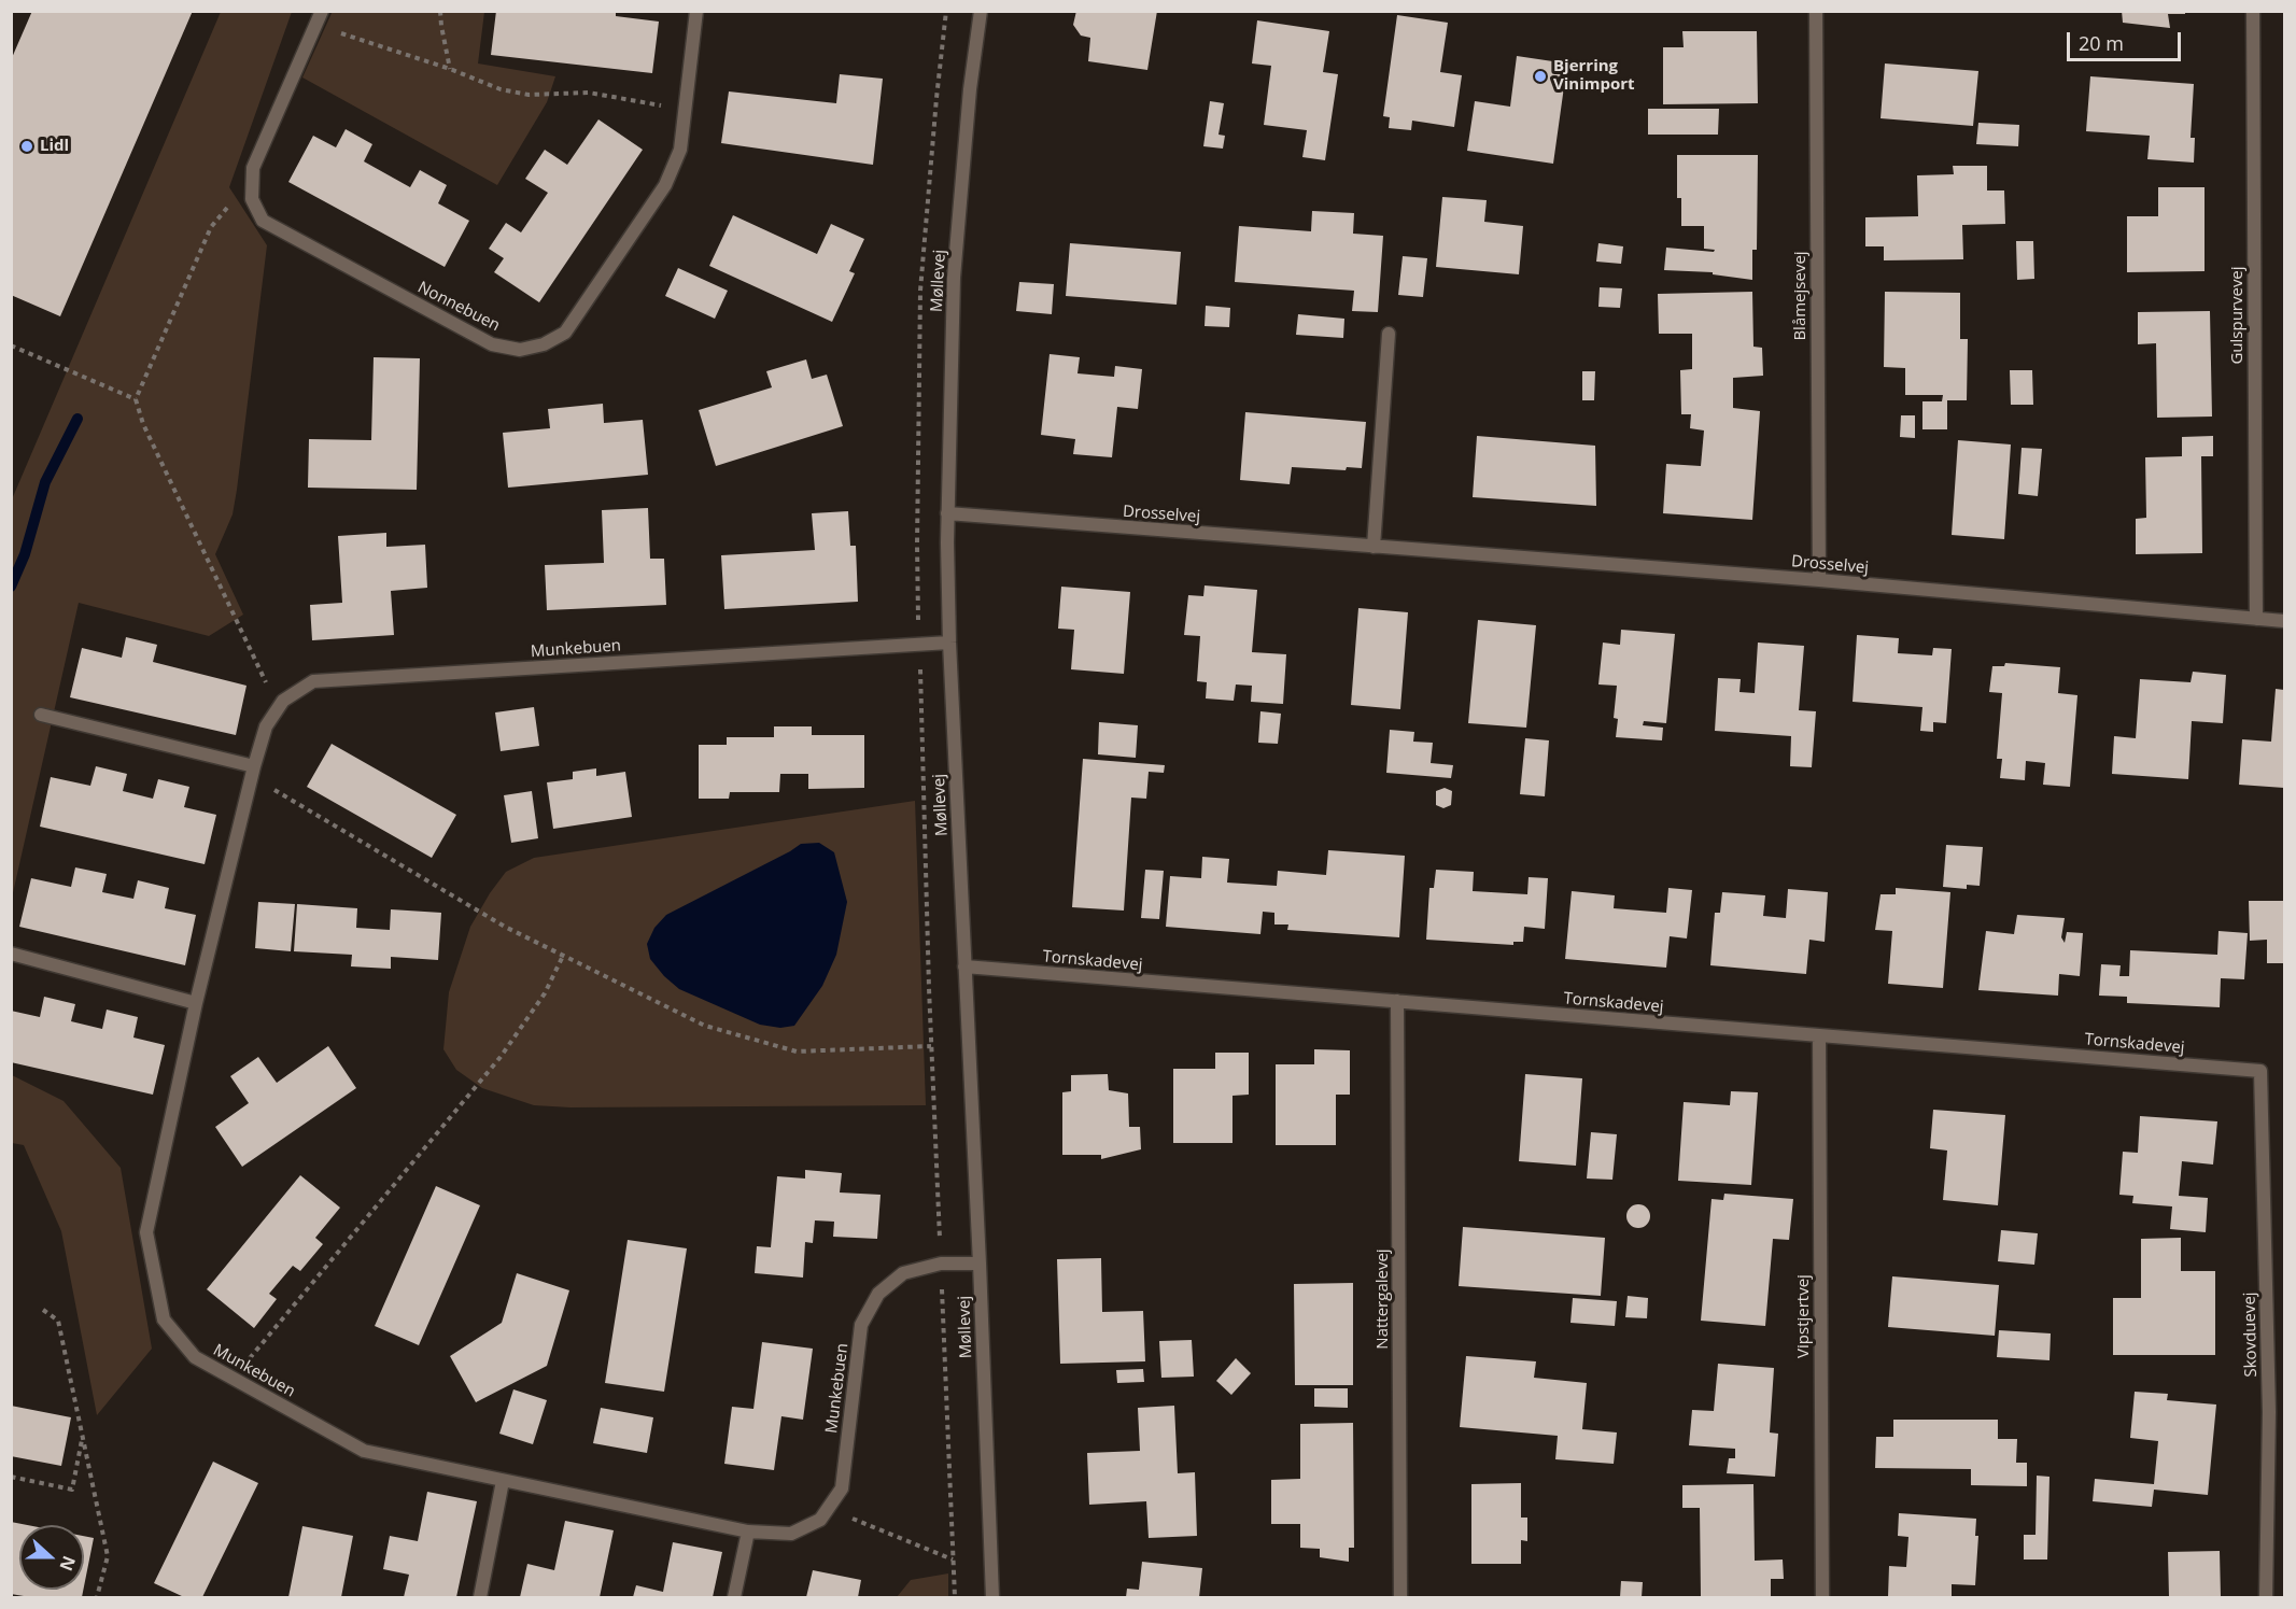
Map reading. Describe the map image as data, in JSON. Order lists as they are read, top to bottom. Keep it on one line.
{"streets":{"street":["Møllevej","Blåmejsevej","Nonnebuen","Gulspurvevej","Drosselvej","Munkebuen","Tornskadevej","Nattergalevej","Vipstjertvej","Skovduevej"]},"crossings":[["Møllevej","Drosselvej"],["Møllevej","Munkebuen"],["Møllevej","Tornskadevej"],["Blåmejsevej","Drosselvej"],["Gulspurvevej","Drosselvej"],["Tornskadevej","Nattergalevej"],["Tornskadevej","Vipstjertvej"],["Tornskadevej","Skovduevej"]],"places":["Bjerring Vinimport","Lidl"],"scale_bar":"20 m","north":"right"}
